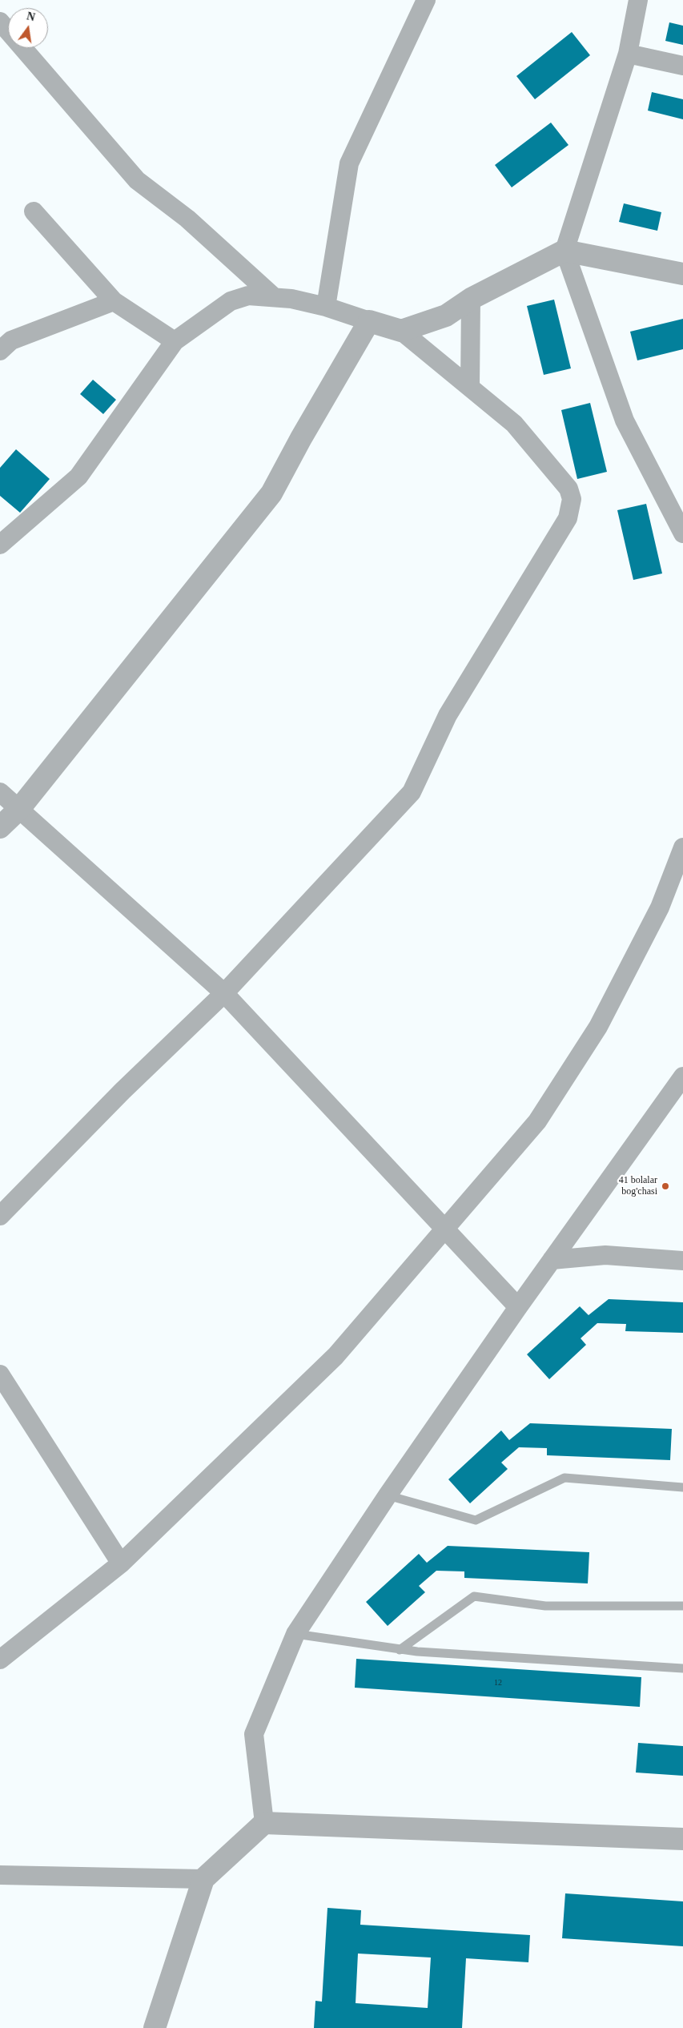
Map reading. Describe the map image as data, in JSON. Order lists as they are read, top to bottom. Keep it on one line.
{"places":["41 bolalar bog'chasi"],"house_numbers":["12"],"north":"top"}
